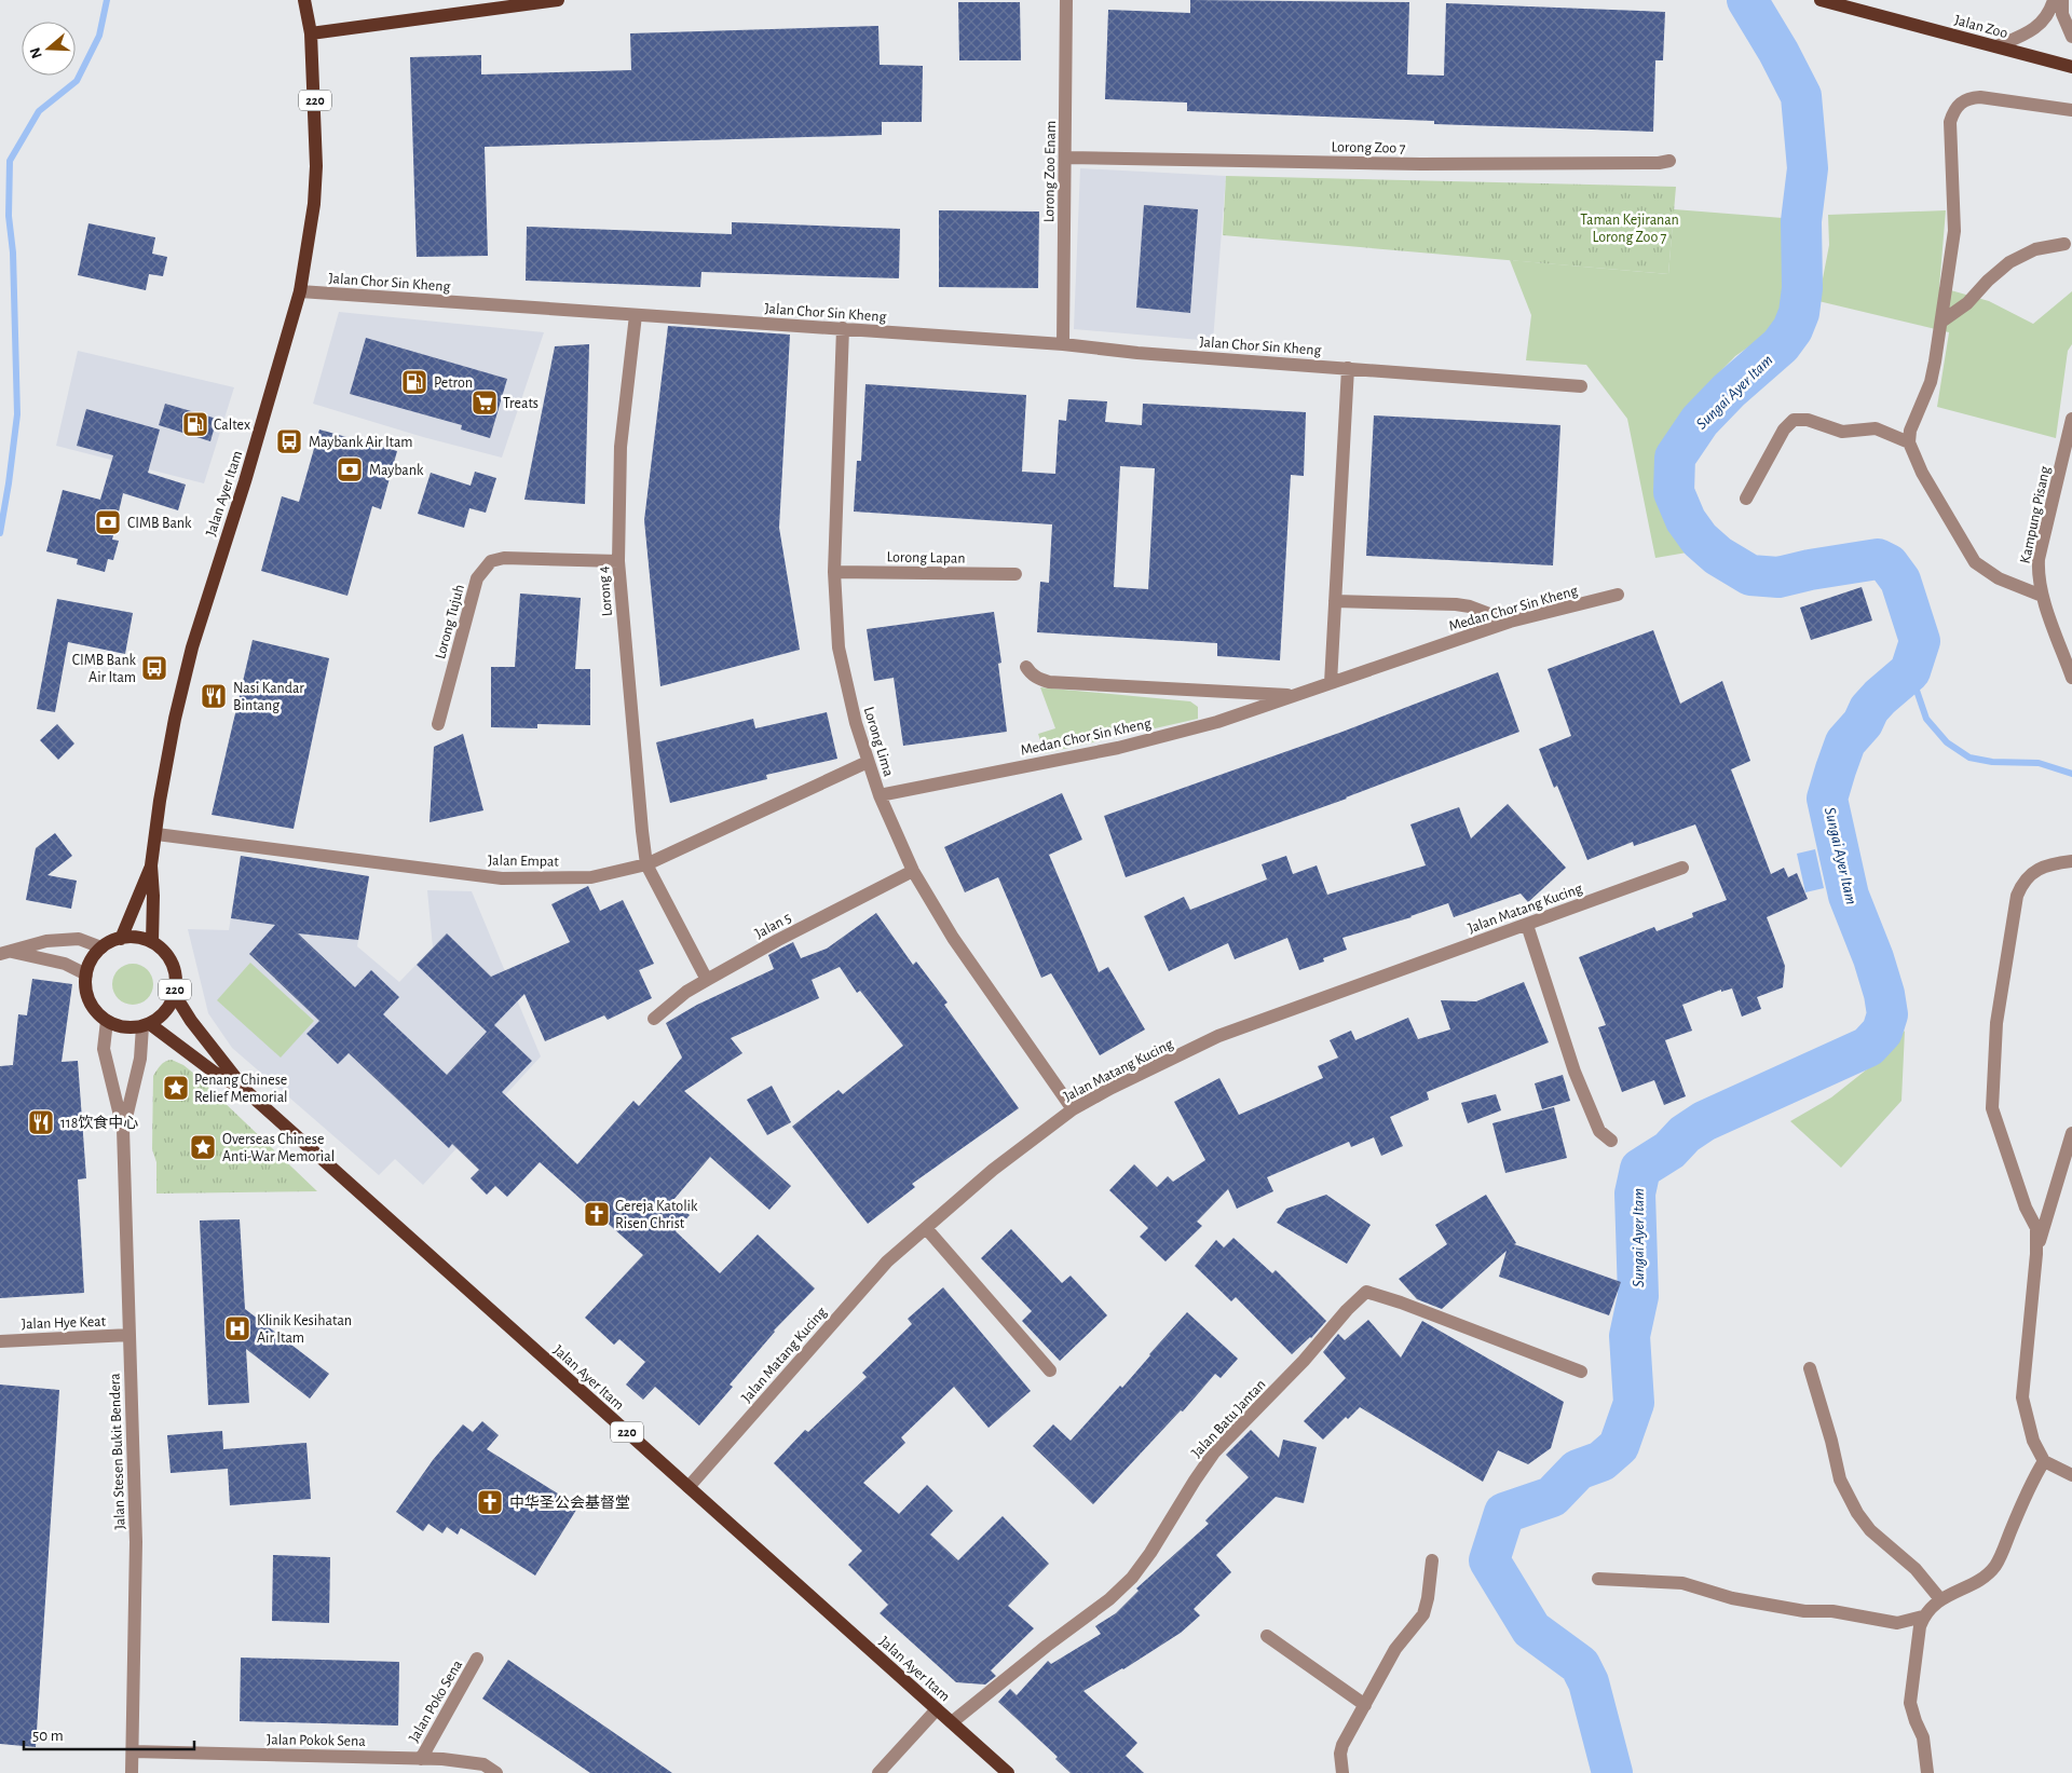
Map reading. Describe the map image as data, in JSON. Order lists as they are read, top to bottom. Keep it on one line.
{"streets":{"main road":["Jalan Zoo","220","Jalan Ayer Itam"],"street":["Lorong Zoo 7","Lorong Zoo Enam","Jalan Chor Sin Kheng","Kampung Pisang","Lorong Lapan","Lorong 4","Medan Chor Sin Kheng","Lorong Tujuh","Lorong Lima","Jalan Empat","Jalan Matang Kucing","Jalan 5","Jalan Hye Keat","Jalan Batu Jantan","Jalan Stesen Bukit Bendera","Jalan Poko Sena","Jalan Pokok Sena"]},"crossings":[["220","Jalan Ayer Itam"],["220","Jalan Stesen Bukit Bendera"],["Lorong Zoo 7","Lorong Zoo Enam"],["Lorong Zoo Enam","Jalan Chor Sin Kheng"],["Jalan Chor Sin Kheng","Jalan Ayer Itam"],["Jalan Chor Sin Kheng","Lorong 4"],["Jalan Chor Sin Kheng","Lorong Lima"],["Jalan Ayer Itam","Jalan Empat"],["Jalan Ayer Itam","Jalan Matang Kucing"],["Jalan Ayer Itam","Jalan Batu Jantan"],["Jalan Ayer Itam","Jalan Stesen Bukit Bendera"],["Lorong Lapan","Lorong Lima"],["Lorong 4","Lorong Tujuh"],["Lorong 4","Jalan Empat"],["Medan Chor Sin Kheng","Lorong Lima"],["Lorong Lima","Jalan Empat"],["Lorong Lima","Jalan Matang Kucing"],["Lorong Lima","Jalan 5"],["Jalan Hye Keat","Jalan Stesen Bukit Bendera"],["Jalan Stesen Bukit Bendera","Jalan Pokok Sena"],["Jalan Poko Sena","Jalan Pokok Sena"]],"water":["Sungai Ayer Itam"],"parks":["Taman Kejiranan Lorong Zoo 7"],"places":{"fuel station":["Petron","Caltex"],"supermarket":["Treats"],"bus stop":["Maybank Air Itam","CIMB Bank Air Itam"],"bank":["Maybank","CIMB Bank"],"restaurant":["Nasi Kandar Bintang","118饮食中心"],"place":["Penang Chinese Relief Memorial","Overseas Chinese Anti-War Memorial"],"church":["Gereja Katolik Risen Christ","中华圣公会基督堂"],"hospital":["Klinik Kesihatan Air Itam"]},"scale_bar":"50 m","north":"left"}
